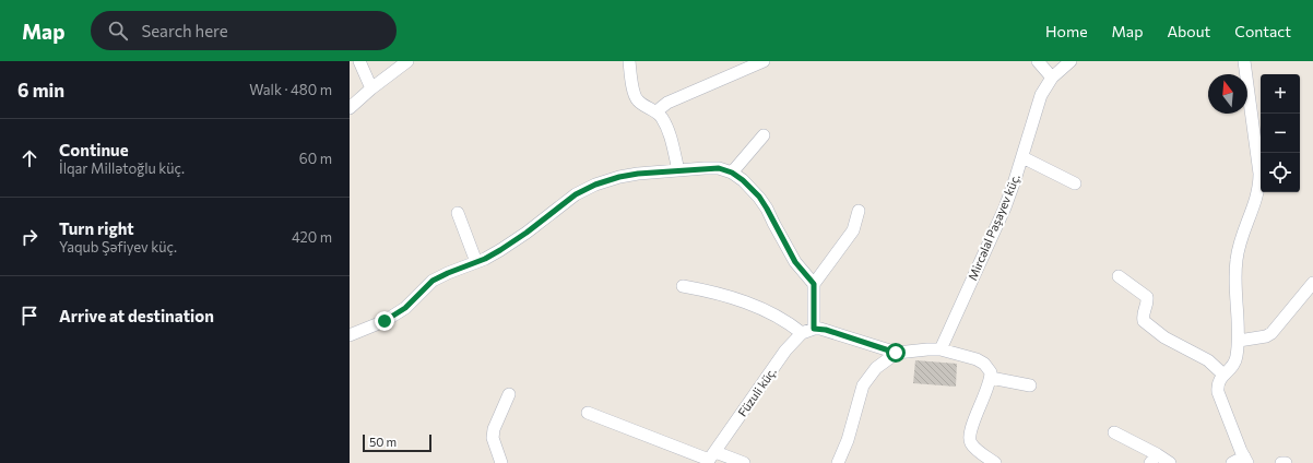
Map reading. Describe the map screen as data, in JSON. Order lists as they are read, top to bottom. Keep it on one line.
{"streets":{"street":["Mircəlal Paşayev küç.","Füzuli küç."]},"scale_bar":"50 m","north":"top","page":{"header":"Map","search":"Search here","nav":["Home","Map","About","Contact"],"heading":["6 min","Walk · 480 m"],"map_buttons":["+","−"],"list":[["Continue","İlqar Millətoğlu küç.","60 m"],["Turn right","Yaqub Şəfiyev küç.","420 m"],"Arrive at destination"],"scale":"50 m"}}
